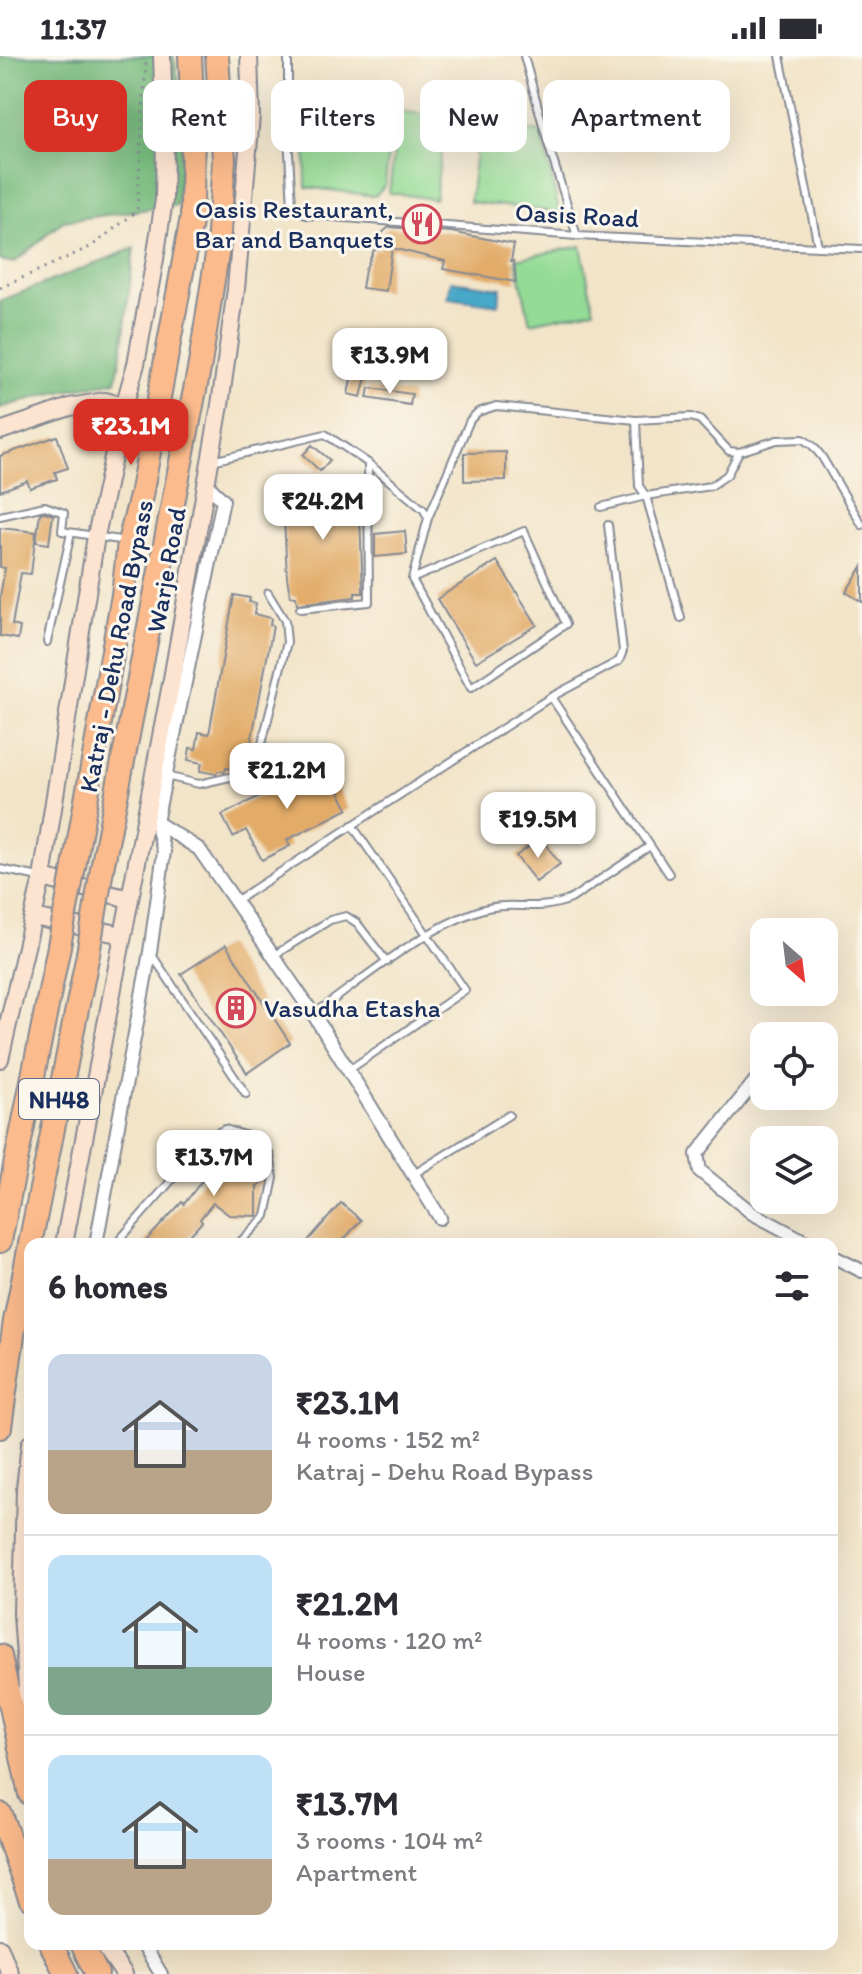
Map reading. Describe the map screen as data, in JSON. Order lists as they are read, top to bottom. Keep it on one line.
{"streets":{"highway":["Katraj - Dehu Road Bypass","NH48"],"street":["Warje Road"],"lane":["Oasis Road"]},"places":{"restaurant":["Oasis Restaurant, Bar and Banquets"],"building":["Vasudha Etasha"]},"north":"bottom right","page":{"status":"11:37","chip":["Buy","Rent","Filters","New","Apartment"],"price":["₹13.9M","₹23.1M","₹24.2M","₹21.2M","₹19.5M","₹13.7M"],"heading":"6 homes","list":[{"name":"₹23.1M","note":"4 rooms · 152 m² · Katraj - Dehu Road Bypass"},{"name":"₹21.2M","note":"4 rooms · 120 m² · House"},{"name":"₹13.7M","note":"3 rooms · 104 m² · Apartment"}]}}
